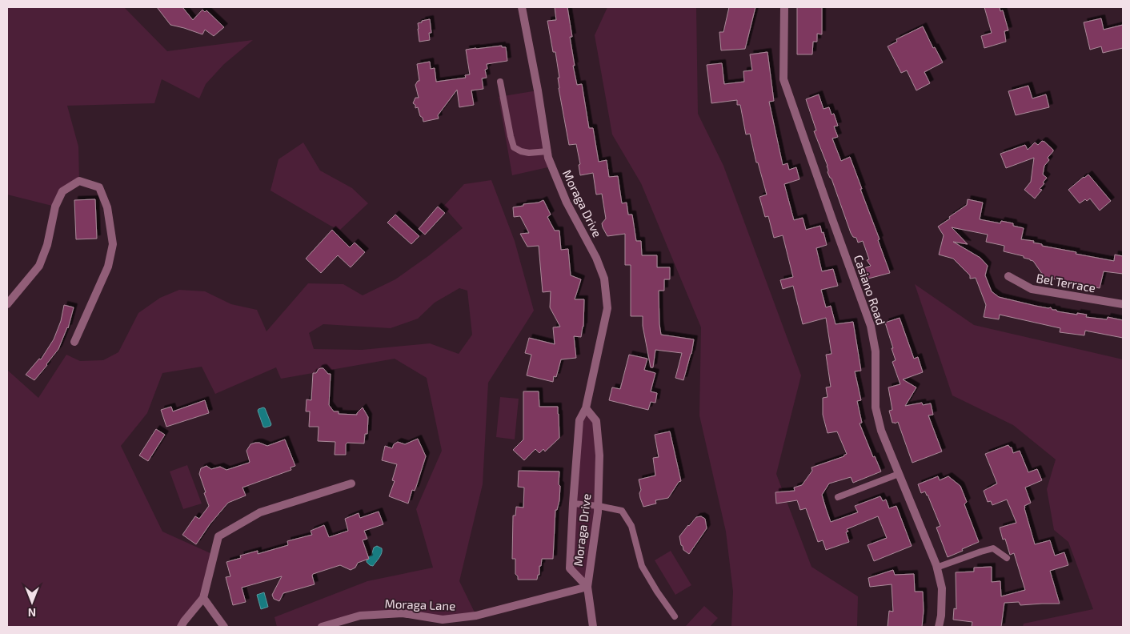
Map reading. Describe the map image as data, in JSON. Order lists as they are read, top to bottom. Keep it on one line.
{"streets":{"street":["Moraga Drive","Bel Terrace","Casiano Road","Moraga Lane"]},"crossings":[["Moraga Drive","Moraga Lane"]],"north":"bottom"}
